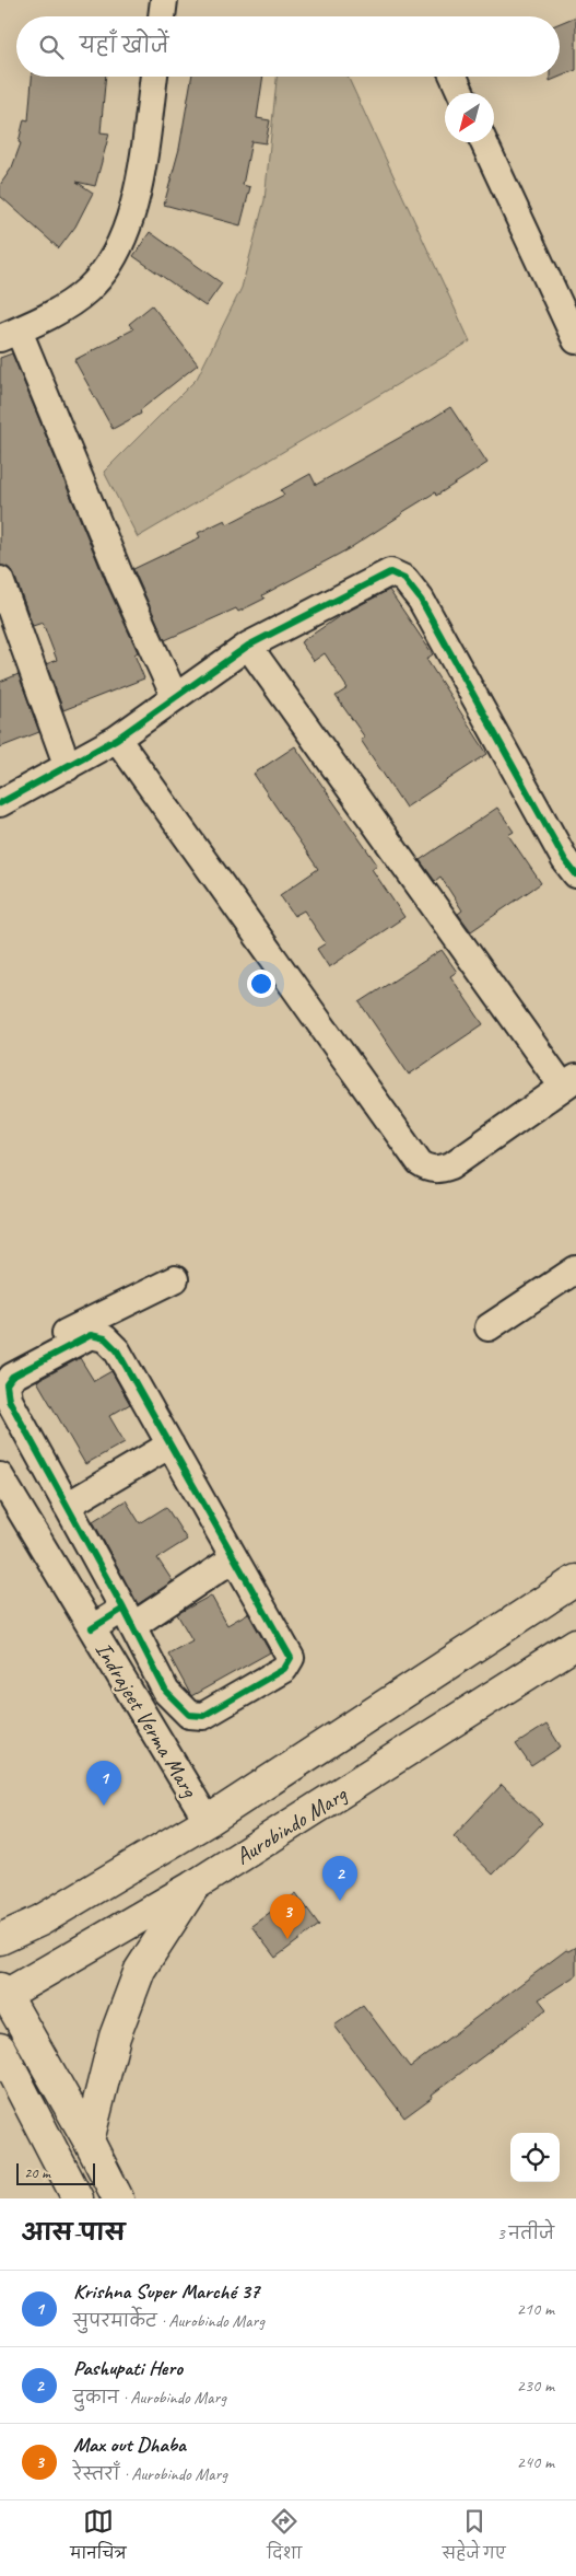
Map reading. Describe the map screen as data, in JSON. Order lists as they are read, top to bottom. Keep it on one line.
{"streets":{"main road":["Aurobindo Marg"],"street":["Indrajeet Verma Marg"]},"crossings":[["Indrajeet Verma Marg","Aurobindo Marg"]],"scale_bar":"20 m","north":"bottom left","page":{"search":"यहाँ खोजें","pins":["1","2","3"],"scale":"20 m","heading":["आस-पास","3 नतीजे"],"list":[{"mark":"1","name":"Krishna Super Marché 37","note":"सुपरमार्केट · Aurobindo Marg","value":"210 m"},{"mark":"2","name":"Pashupati Hero","note":"दुकान · Aurobindo Marg","value":"230 m"},{"mark":"3","name":"Max out Dhaba","note":"रेस्तराँ · Aurobindo Marg","value":"240 m"}],"nav":["मानचित्र","दिशा","सहेजे गए"]}}
